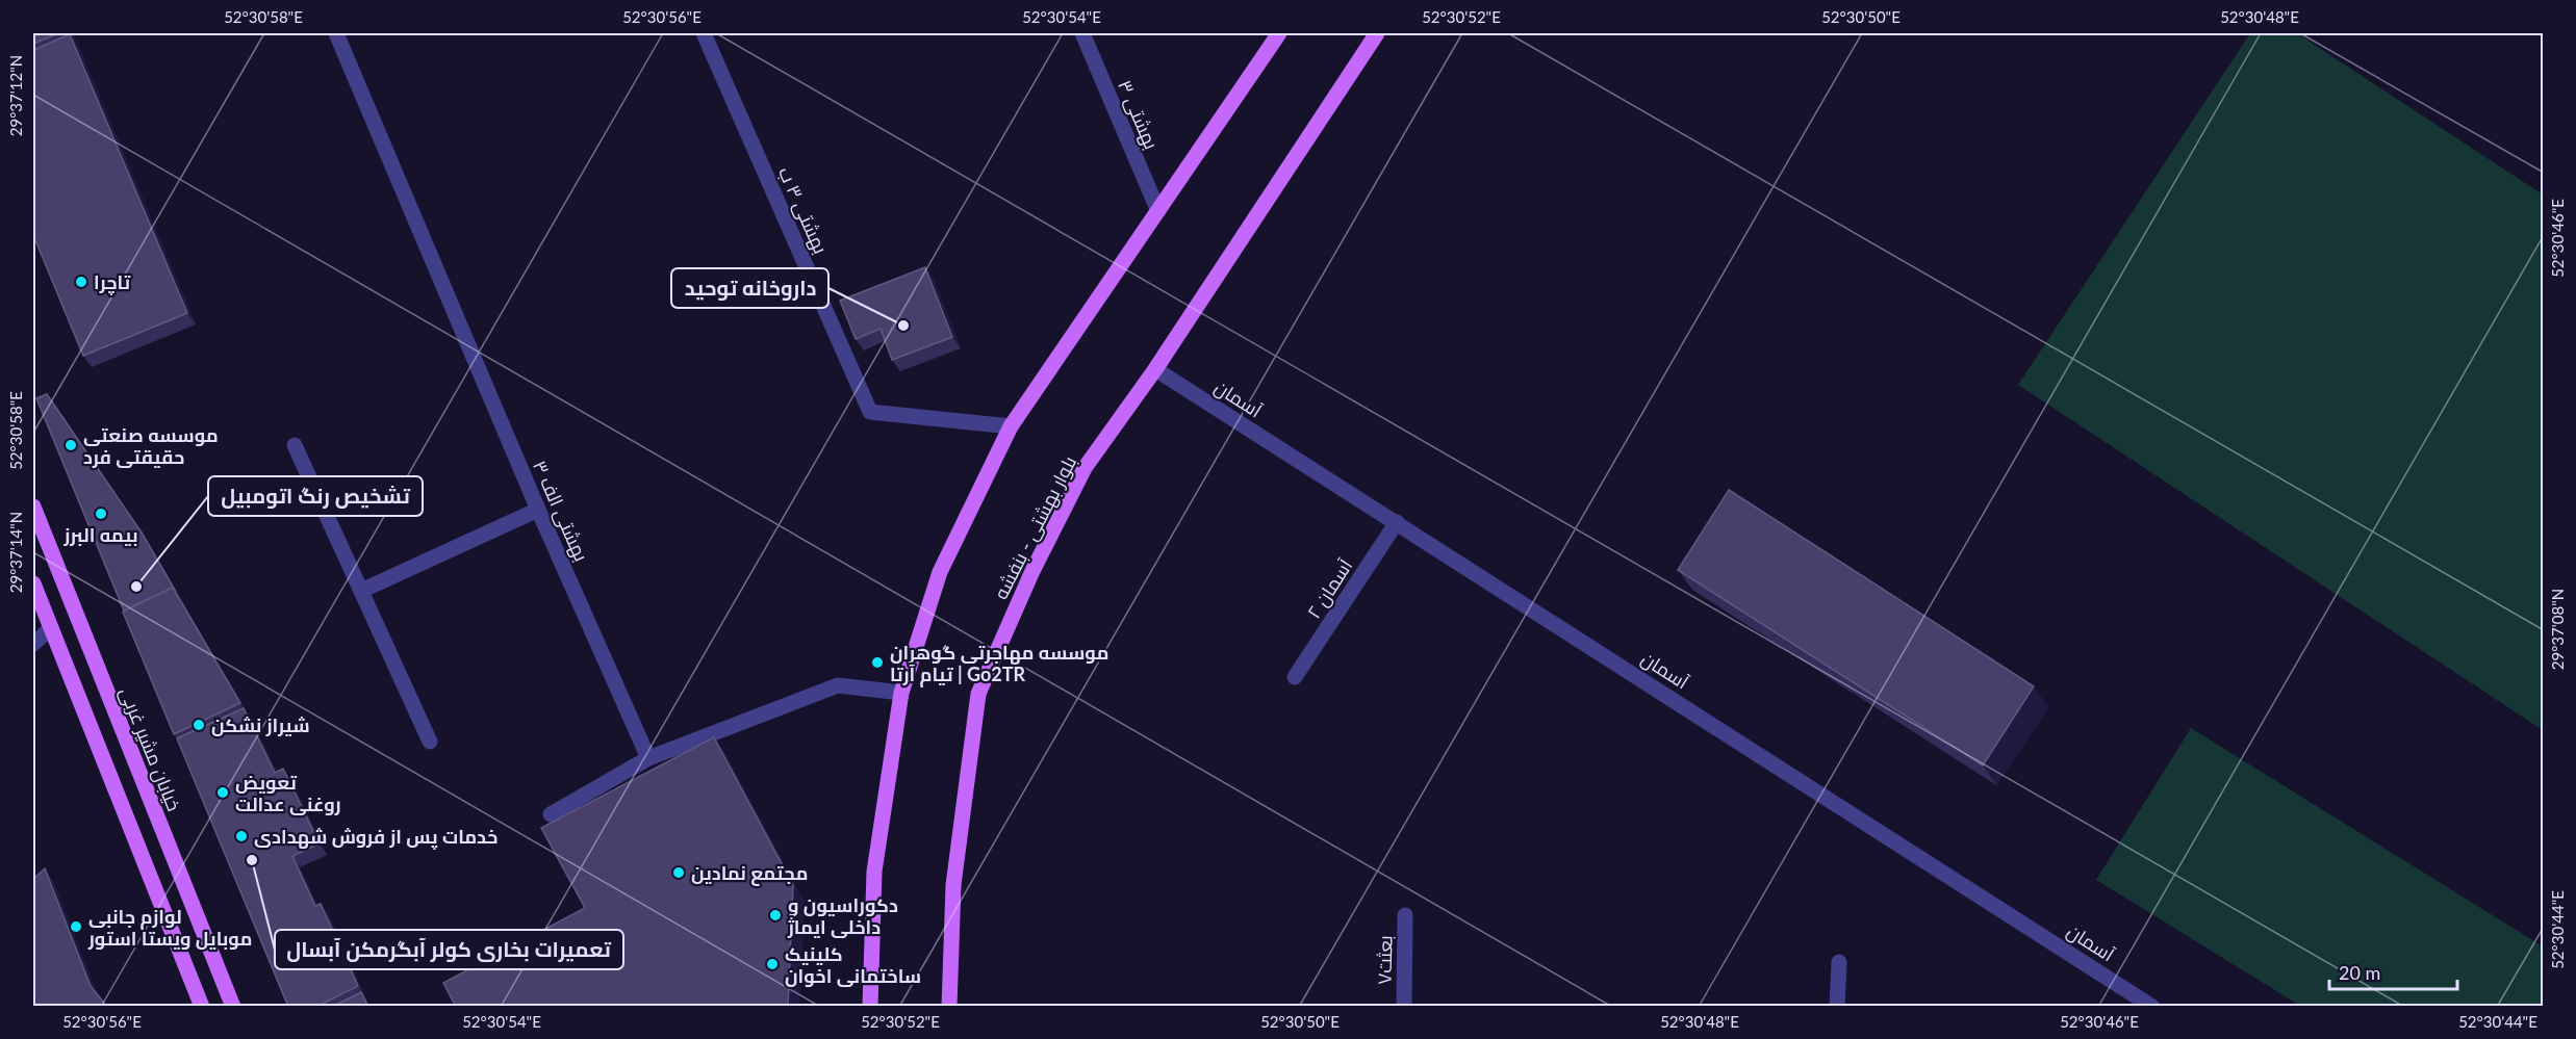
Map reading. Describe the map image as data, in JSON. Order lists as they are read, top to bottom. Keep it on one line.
{"streets":{"main road":["بلوار بهشتی - بنفشه","خیابان مشیر غربی"],"street":["بهشتی ۳","بهشتی ۳ ب","آسمان","بهشتی الف ۳","۲ آسمان","بعثت۷"]},"crossings":[["آسمان","بلوار بهشتی - بنفشه"],["آسمان","۲ آسمان"]],"places":["تاچرا","داروخانه توحید","موسسه صنعتی حقیقتی فرد","بیمه البرز","تشخیص رنگ اتومبیل","موسسه مهاجرتی گوهران تیام آرتا | Go2TR","شیراز نشکن","تعویض روغنی عدالت","خدمات پس از فروش شهدادی","تعمیرات بخاری کولر آبگرمکن آبسال","مجتمع نمادین","دکوراسیون و داخلی ایماژ","لوازم جانبی موبایل ویستا استور","کلینیک ساختمانی اخوان"],"scale_bar":"20 m","coordinates":["52°30'58\"E","52°30'56\"E","52°30'54\"E","52°30'52\"E","52°30'50\"E","52°30'48\"E","29°37'12\"N","52°30'46\"E","29°37'14\"N","29°37'08\"N","52°30'44\"E"]}
